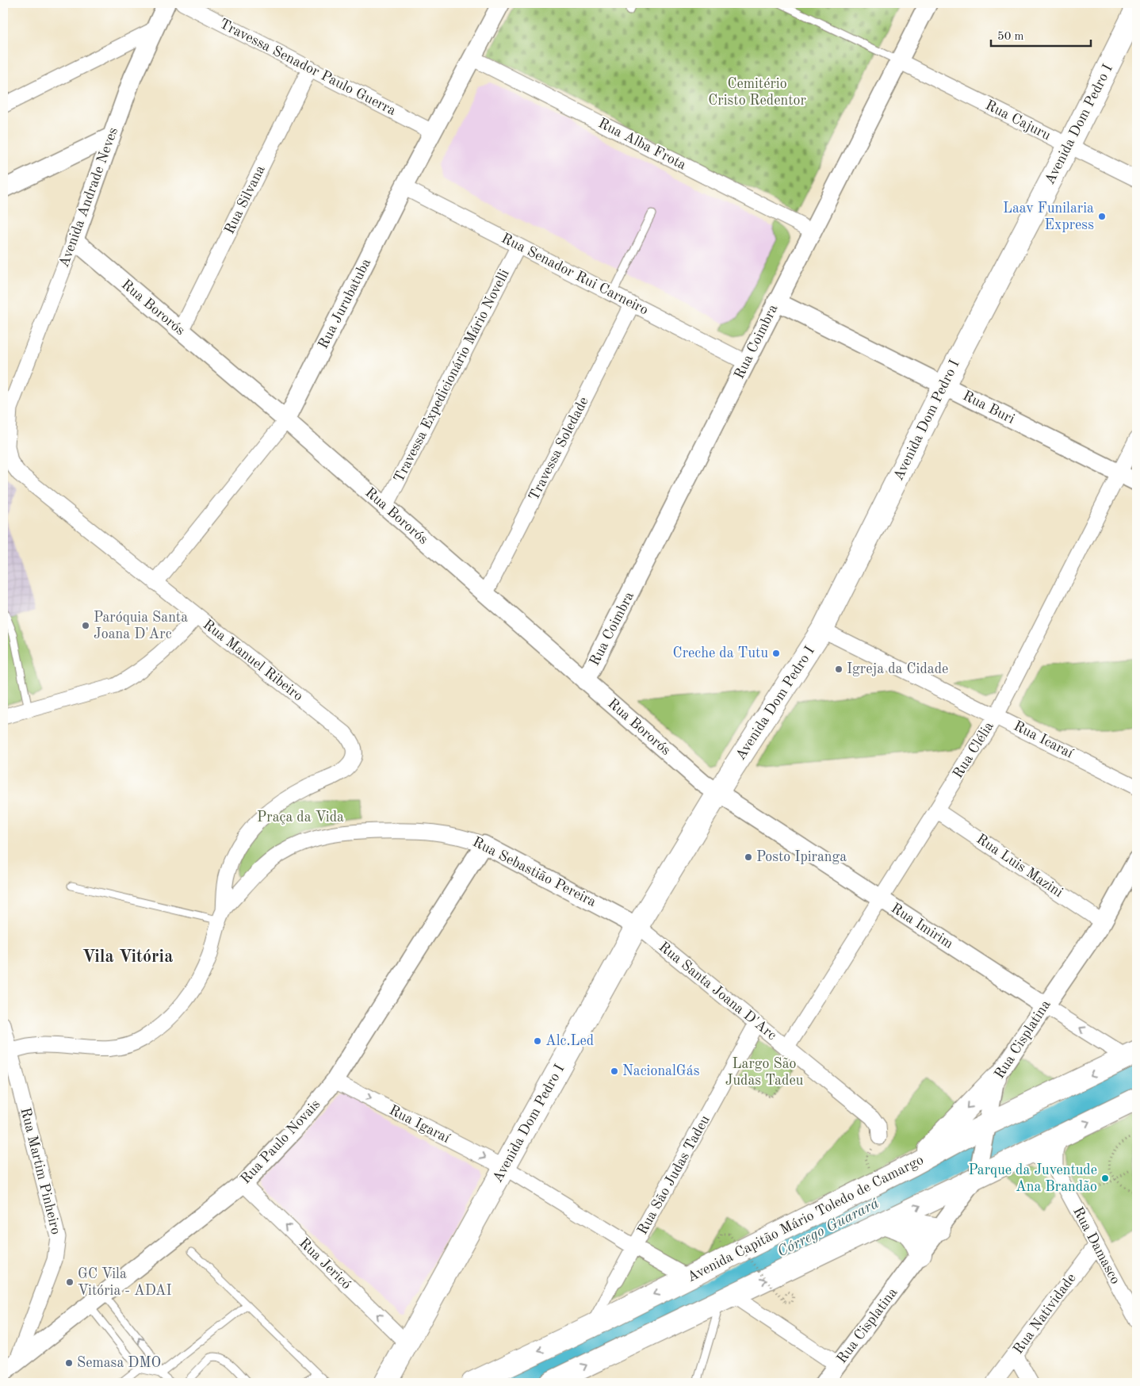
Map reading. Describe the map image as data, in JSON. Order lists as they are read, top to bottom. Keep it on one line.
{"streets":{"main road":["Avenida Dom Pedro I","Avenida Capitão Mário Toledo de Camargo"],"street":["Travessa Senador Paulo Guerra","Rua Cajuru","Rua Alba Frota","Avenida Andrade Neves","Rua Silvana","Rua Senador Rui Carneiro","Rua Jurubatuba","Rua Bororós","Rua Coimbra","Travessa Expedicionário Mário Novelli","Rua Buri","Travessa Soledade","Rua Manuel Ribeiro","Rua Icaraí","Rua Clélia","Rua Luis Mazini","Rua Sebastião Pereira","Rua Imirim","Rua Santa Joana D'Arc","Rua Cisplatina","Rua Igaraí","Rua Paulo Novais","Rua Martim Pinheiro","Rua São Judas Tadeu","Rua Damasco","Rua Jericó","Rua Natividade"]},"crossings":[["Travessa Senador Paulo Guerra","Rua Silvana"],["Travessa Senador Paulo Guerra","Rua Jurubatuba"],["Rua Cajuru","Avenida Dom Pedro I"],["Rua Cajuru","Rua Coimbra"],["Avenida Dom Pedro I","Rua Bororós"],["Avenida Dom Pedro I","Rua Buri"],["Avenida Dom Pedro I","Rua Icaraí"],["Avenida Dom Pedro I","Rua Sebastião Pereira"],["Avenida Dom Pedro I","Rua Imirim"],["Avenida Dom Pedro I","Rua Santa Joana D'Arc"],["Avenida Dom Pedro I","Rua Igaraí"],["Avenida Dom Pedro I","Rua Jericó"],["Rua Alba Frota","Rua Jurubatuba"],["Rua Alba Frota","Rua Coimbra"],["Avenida Andrade Neves","Rua Bororós"],["Avenida Andrade Neves","Rua Manuel Ribeiro"],["Rua Silvana","Rua Bororós"],["Rua Senador Rui Carneiro","Rua Jurubatuba"],["Rua Senador Rui Carneiro","Rua Coimbra"],["Rua Senador Rui Carneiro","Travessa Expedicionário Mário Novelli"],["Rua Senador Rui Carneiro","Travessa Soledade"],["Rua Jurubatuba","Rua Bororós"],["Rua Jurubatuba","Rua Manuel Ribeiro"],["Rua Bororós","Rua Coimbra"],["Rua Bororós","Travessa Expedicionário Mário Novelli"],["Rua Bororós","Travessa Soledade"],["Rua Bororós","Rua Imirim"],["Rua Coimbra","Rua Buri"],["Rua Buri","Rua Clélia"],["Rua Manuel Ribeiro","Rua Sebastião Pereira"],["Rua Icaraí","Rua Clélia"],["Rua Clélia","Rua Luis Mazini"],["Rua Clélia","Rua Imirim"],["Rua Clélia","Rua Santa Joana D'Arc"],["Rua Luis Mazini","Rua Cisplatina"],["Rua Sebastião Pereira","Rua Santa Joana D'Arc"],["Rua Sebastião Pereira","Rua Paulo Novais"],["Rua Sebastião Pereira","Rua Martim Pinheiro"],["Rua Imirim","Rua Cisplatina"],["Rua Imirim","Avenida Capitão Mário Toledo de Camargo"],["Rua Santa Joana D'Arc","Rua São Judas Tadeu"],["Rua Cisplatina","Avenida Capitão Mário Toledo de Camargo"],["Rua Igaraí","Rua Paulo Novais"],["Rua Igaraí","Rua São Judas Tadeu"],["Rua Igaraí","Avenida Capitão Mário Toledo de Camargo"],["Rua Paulo Novais","Rua Martim Pinheiro"],["Rua Paulo Novais","Rua Jericó"],["Rua São Judas Tadeu","Avenida Capitão Mário Toledo de Camargo"],["Rua Damasco","Rua Natividade"]],"one_way":["Rua Igaraí","Rua Jericó"],"districts":["Vila Vitória"],"water":["Córrego Guarará"],"parks":["Cemitério Cristo Redentor","Praça da Vida","Largo São Judas Tadeu"],"places":["Laav Funilaria Express","Paróquia Santa Joana D'Arc","Creche da Tutu","Igreja da Cidade","Posto Ipiranga","Alc.Led","NacionalGás","Parque da Juventude Ana Brandão","GC Vila Vitória - ADAI","Semasa DMO"],"scale_bar":"50 m"}
